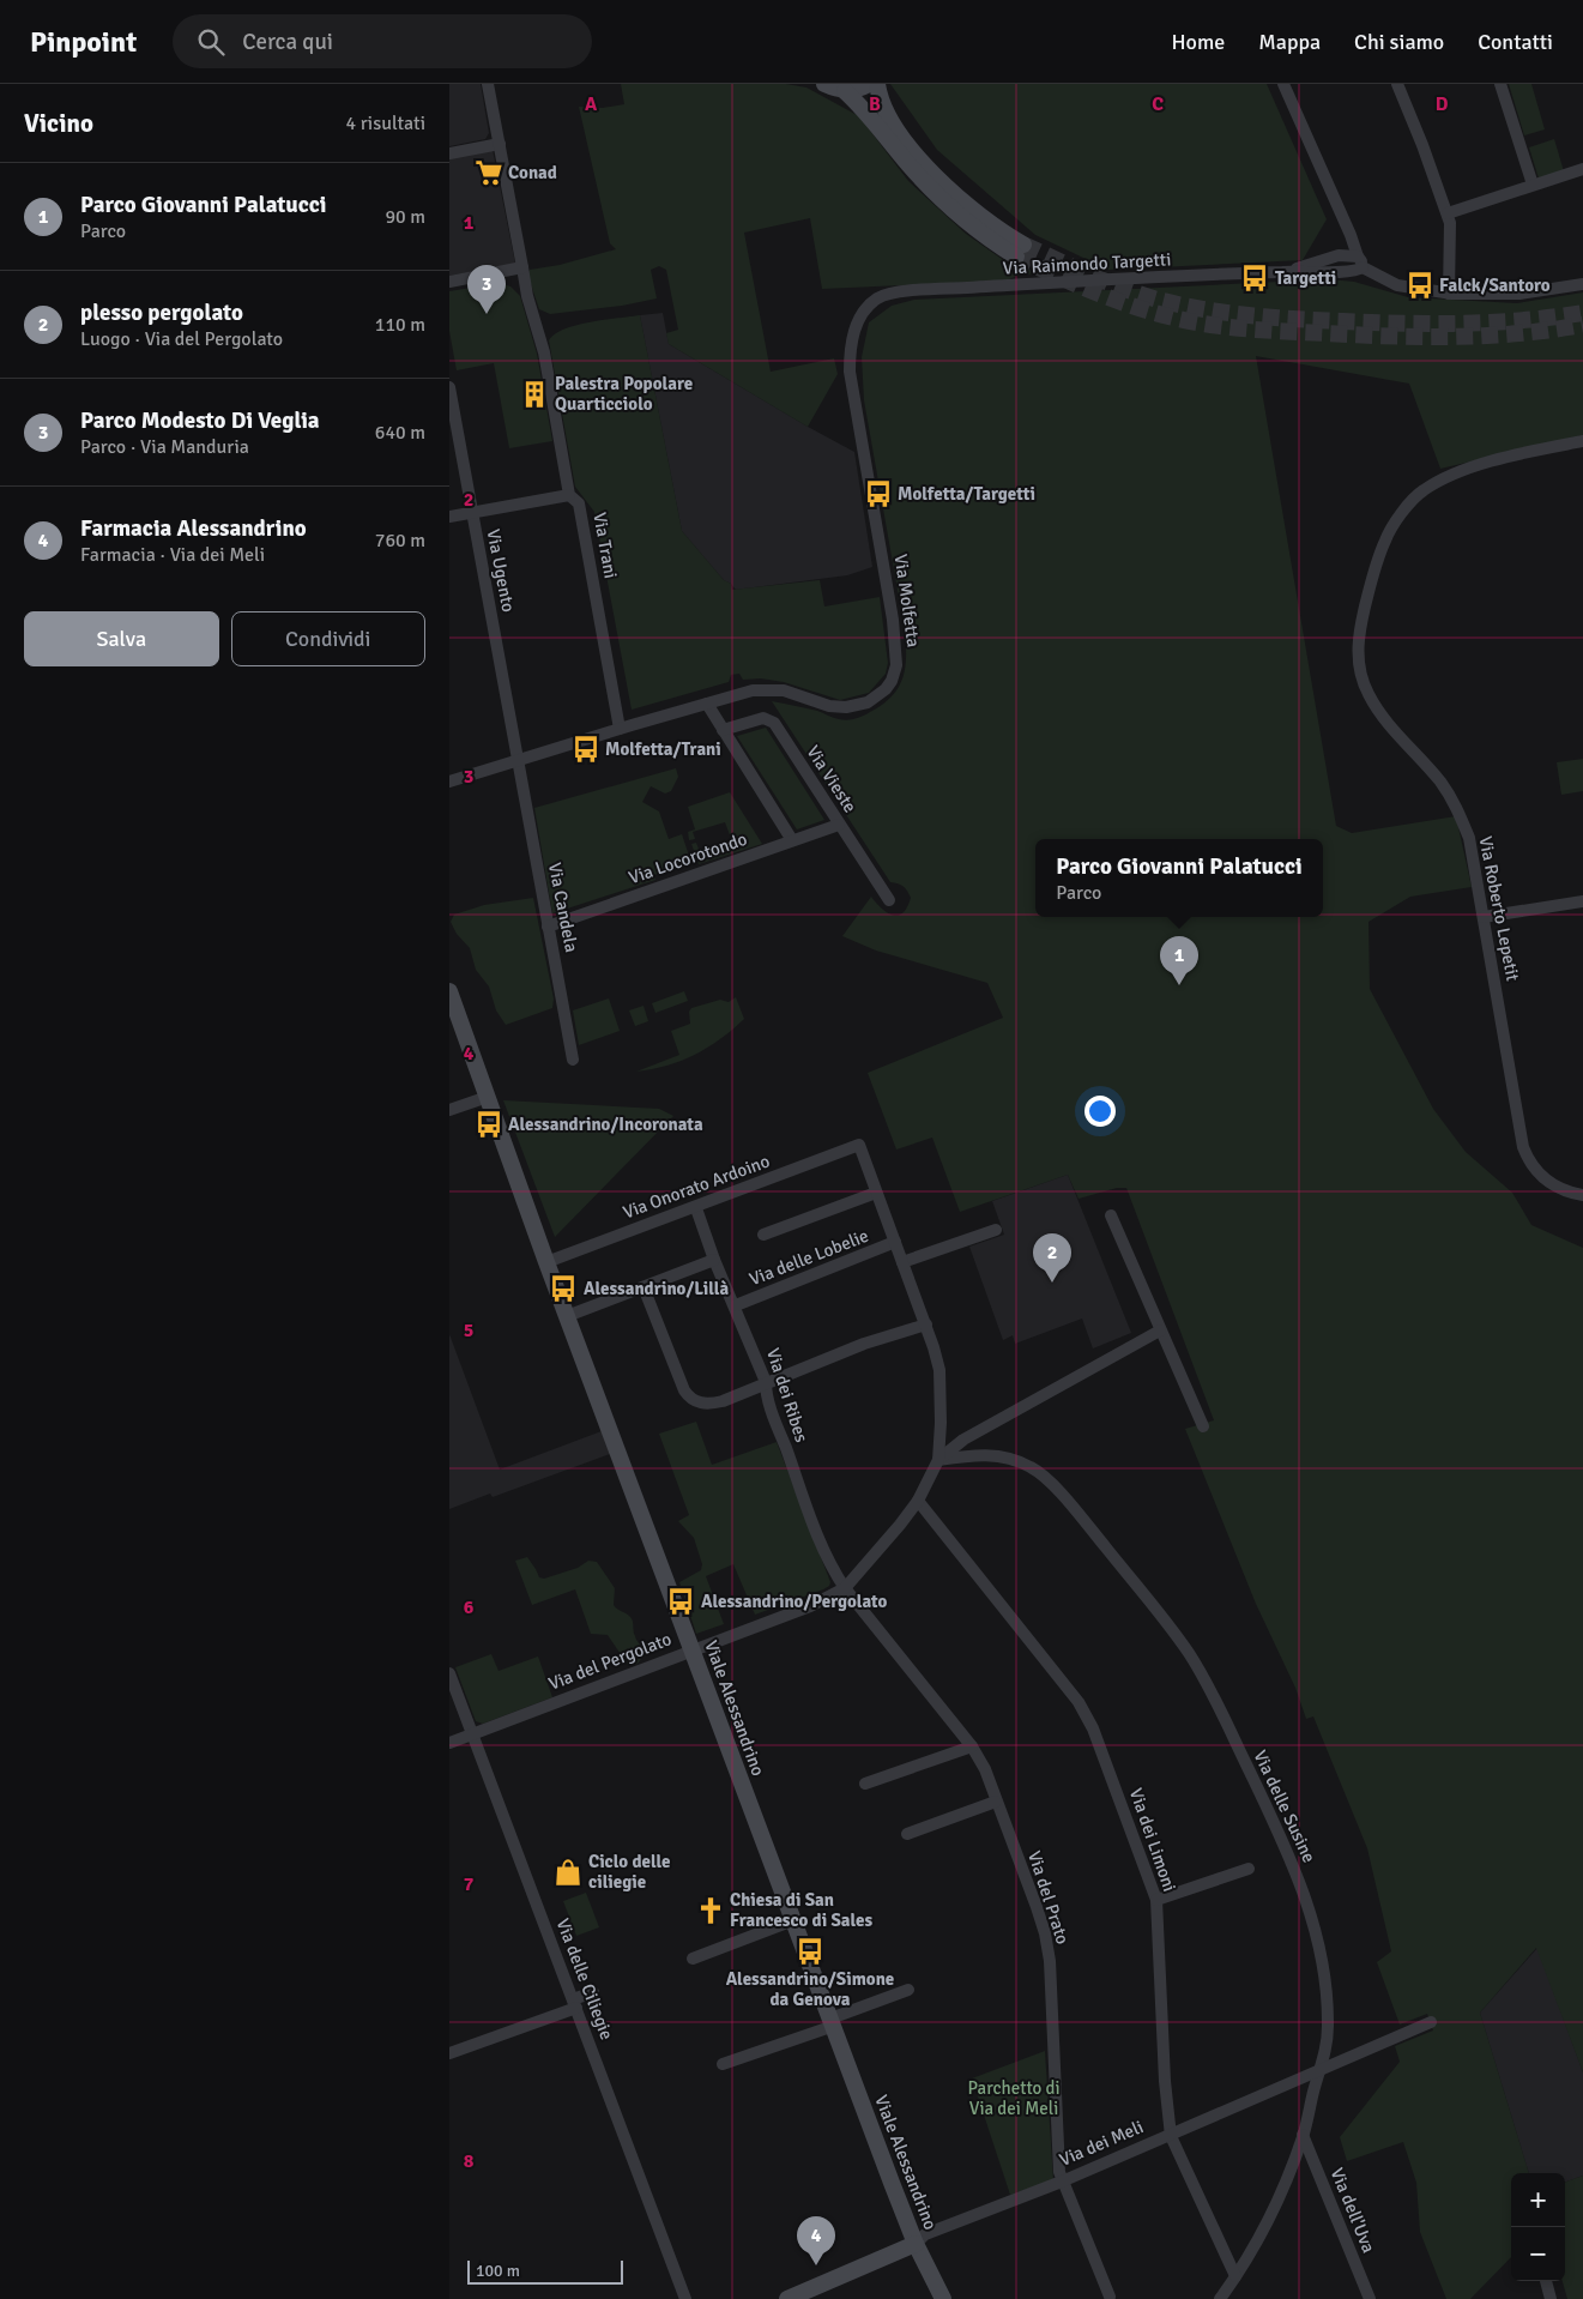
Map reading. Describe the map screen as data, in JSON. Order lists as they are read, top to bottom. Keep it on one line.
{"streets":{"street":["Via Raimondo Targetti","Via Trani","Via Ugento","Via Molfetta","Via Vieste","Via Locorotondo","Via Candela","Via Roberto Lepetit","Via Onorato Ardoino","Via delle Lobelie","Via dei Ribes","Via del Pergolato","Viale Alessandrino","Via delle Susine","Via dei Limoni","Via del Prato","Via delle Ciliegie","Via dei Meli","Via dell'Uva"]},"crossings":[["Via Raimondo Targetti","Via Molfetta"],["Via Trani","Via Molfetta"],["Via Ugento","Via Molfetta"],["Via Ugento","Via Candela"],["Via Molfetta","Via Candela"],["Via Vieste","Via Locorotondo"],["Via Locorotondo","Via Candela"],["Via Onorato Ardoino","Via del Pergolato"],["Via Onorato Ardoino","Viale Alessandrino"],["Via delle Lobelie","Via dei Ribes"],["Via delle Lobelie","Via del Pergolato"],["Via dei Ribes","Via del Pergolato"],["Via dei Ribes","Via del Prato"],["Via del Pergolato","Viale Alessandrino"],["Via del Pergolato","Via delle Susine"],["Via del Pergolato","Via dei Limoni"],["Via del Pergolato","Via del Prato"],["Via del Pergolato","Via delle Ciliegie"],["Viale Alessandrino","Via dei Meli"],["Via delle Susine","Via dei Limoni"],["Via delle Susine","Via dei Meli"],["Via delle Susine","Via dell'Uva"],["Via dei Limoni","Via dei Meli"],["Via del Prato","Via dei Meli"]],"parks":["Parchetto di Via dei Meli"],"places":{"supermarket":["Conad"],"bus stop":["Targetti","Falck/Santoro","Molfetta/Targetti","Molfetta/Trani","Alessandrino/Incoronata","Alessandrino/Lillà","Alessandrino/Pergolato","Alessandrino/Simone da Genova"],"building":["Palestra Popolare Quarticciolo"],"shop":["Ciclo delle ciliegie"],"church":["Chiesa di San Francesco di Sales"]},"scale_bar":"100 m","page":{"header":"Pinpoint","search":"Cerca qui","nav":["Home","Mappa","Chi siamo","Contatti"],"heading":["Vicino","4 risultati"],"list":[{"mark":"1","name":"Parco Giovanni Palatucci","note":"Parco","value":"90 m"},{"mark":"2","name":"plesso pergolato","note":"Luogo · Via del Pergolato","value":"110 m"},{"mark":"3","name":"Parco Modesto Di Veglia","note":"Parco · Via Manduria","value":"640 m"},{"mark":"4","name":"Farmacia Alessandrino","note":"Farmacia · Via dei Meli","value":"760 m"}],"pins":["3","1","2","4"],"buttons":["Salva","Condividi"],"popup":["Parco Giovanni Palatucci","Parco"],"map_buttons":["+","−"],"scale":"100 m"},"grid":{"columns":["A","B","C","D"],"rows":["1","2","3","4","5","6","7","8"]}}
